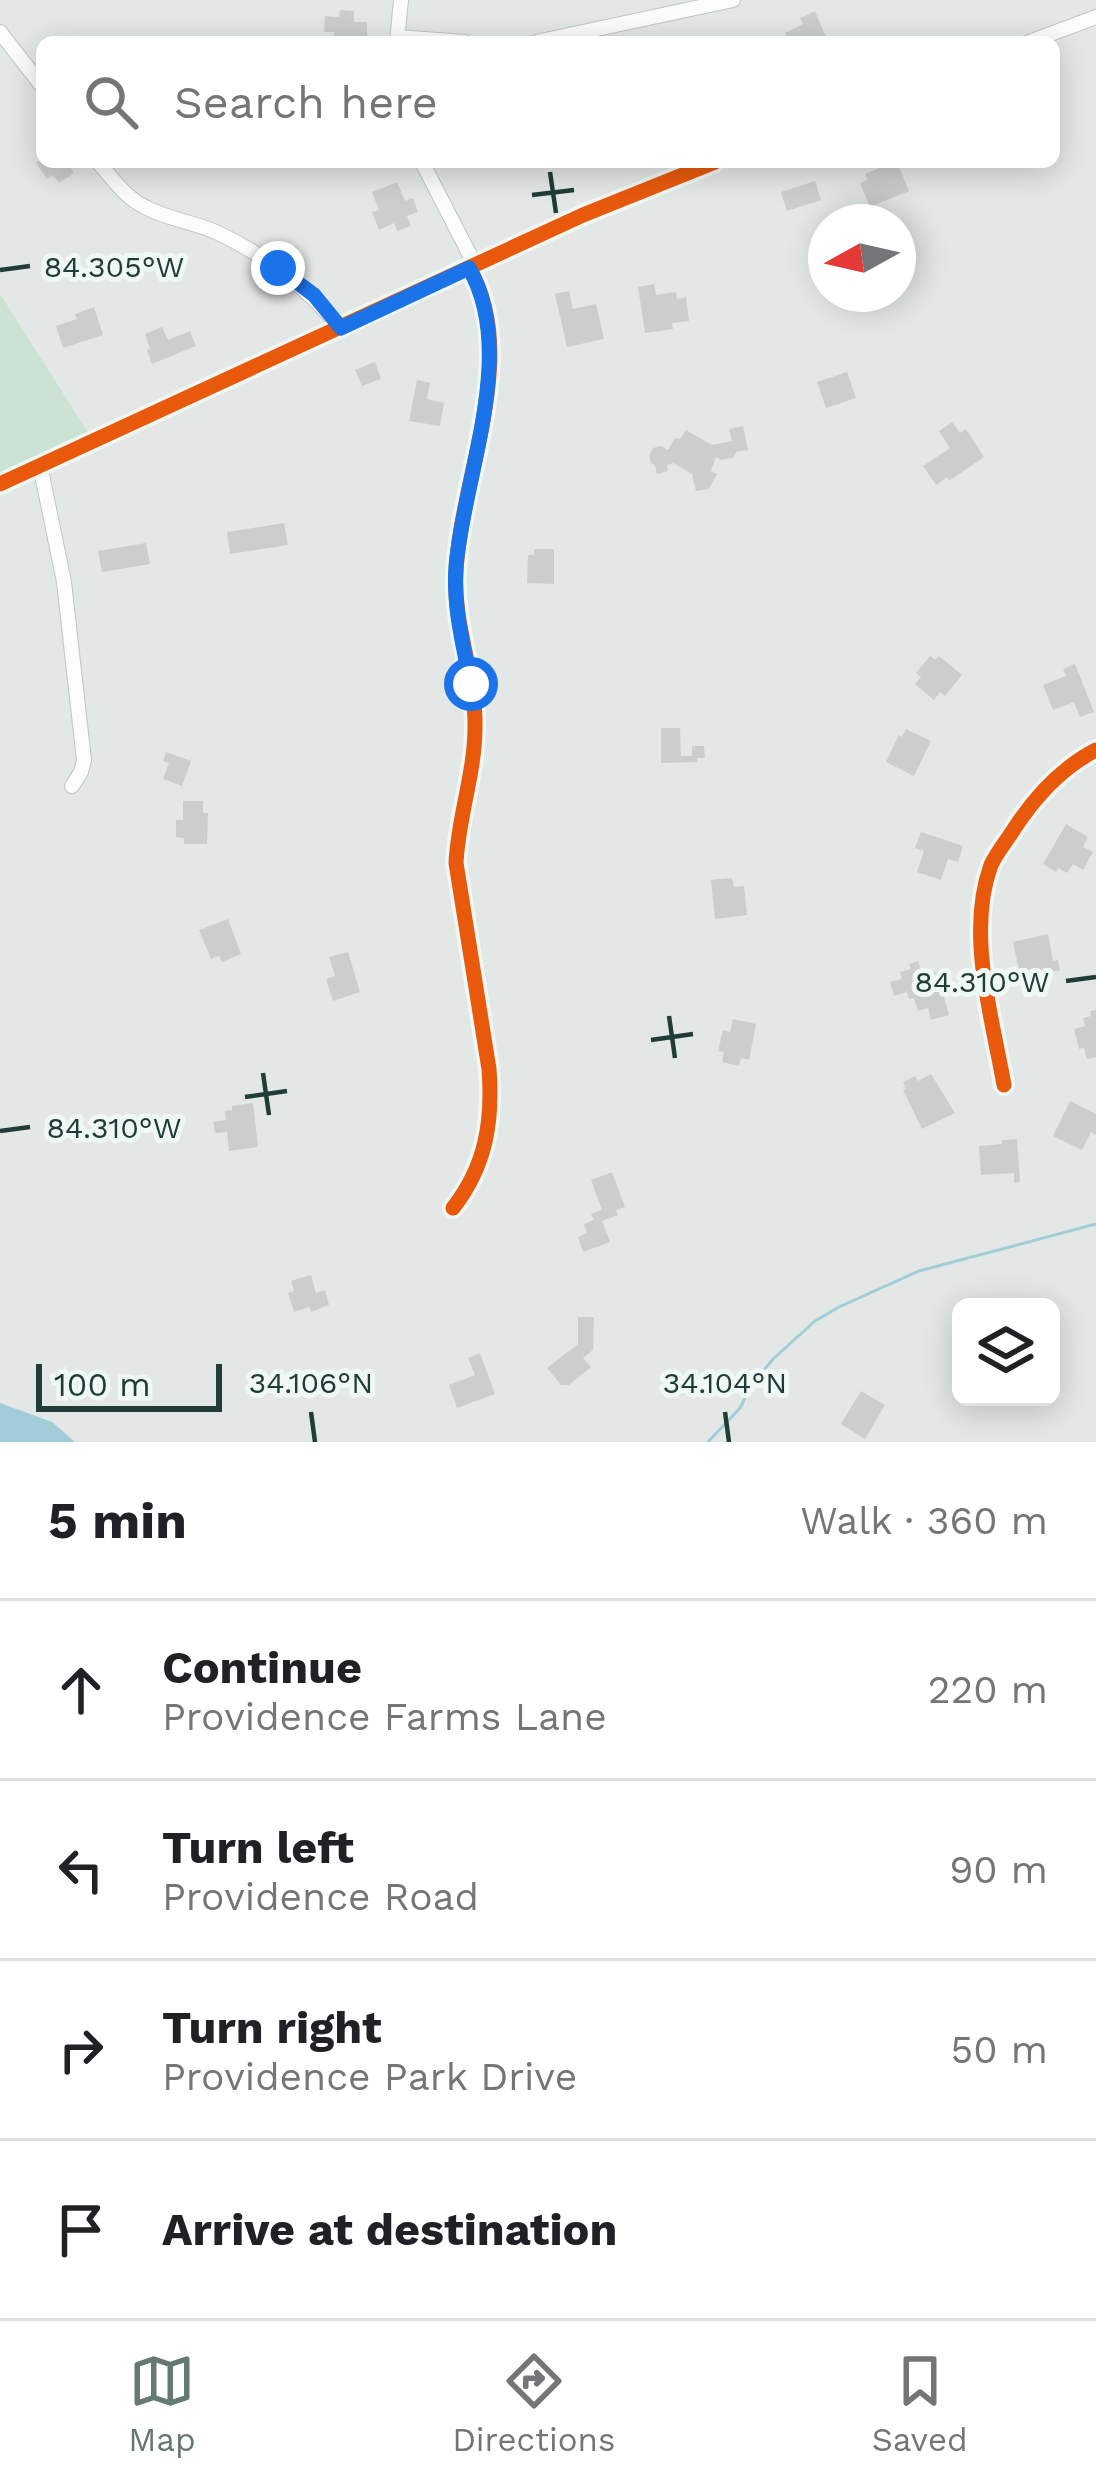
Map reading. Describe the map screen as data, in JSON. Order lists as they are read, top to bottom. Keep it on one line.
{"scale_bar":"100 m","north":"left","page":{"search":"Search here","scale":"100 m","heading":["5 min","Walk · 360 m"],"list":[["Continue","Providence Farms Lane","220 m"],["Turn left","Providence Road","90 m"],["Turn right","Providence Park Drive","50 m"],"Arrive at destination"],"nav":["Map","Directions","Saved"]},"coordinates":["84.305°W","84.310°W","34.106°N","34.104°N"]}
